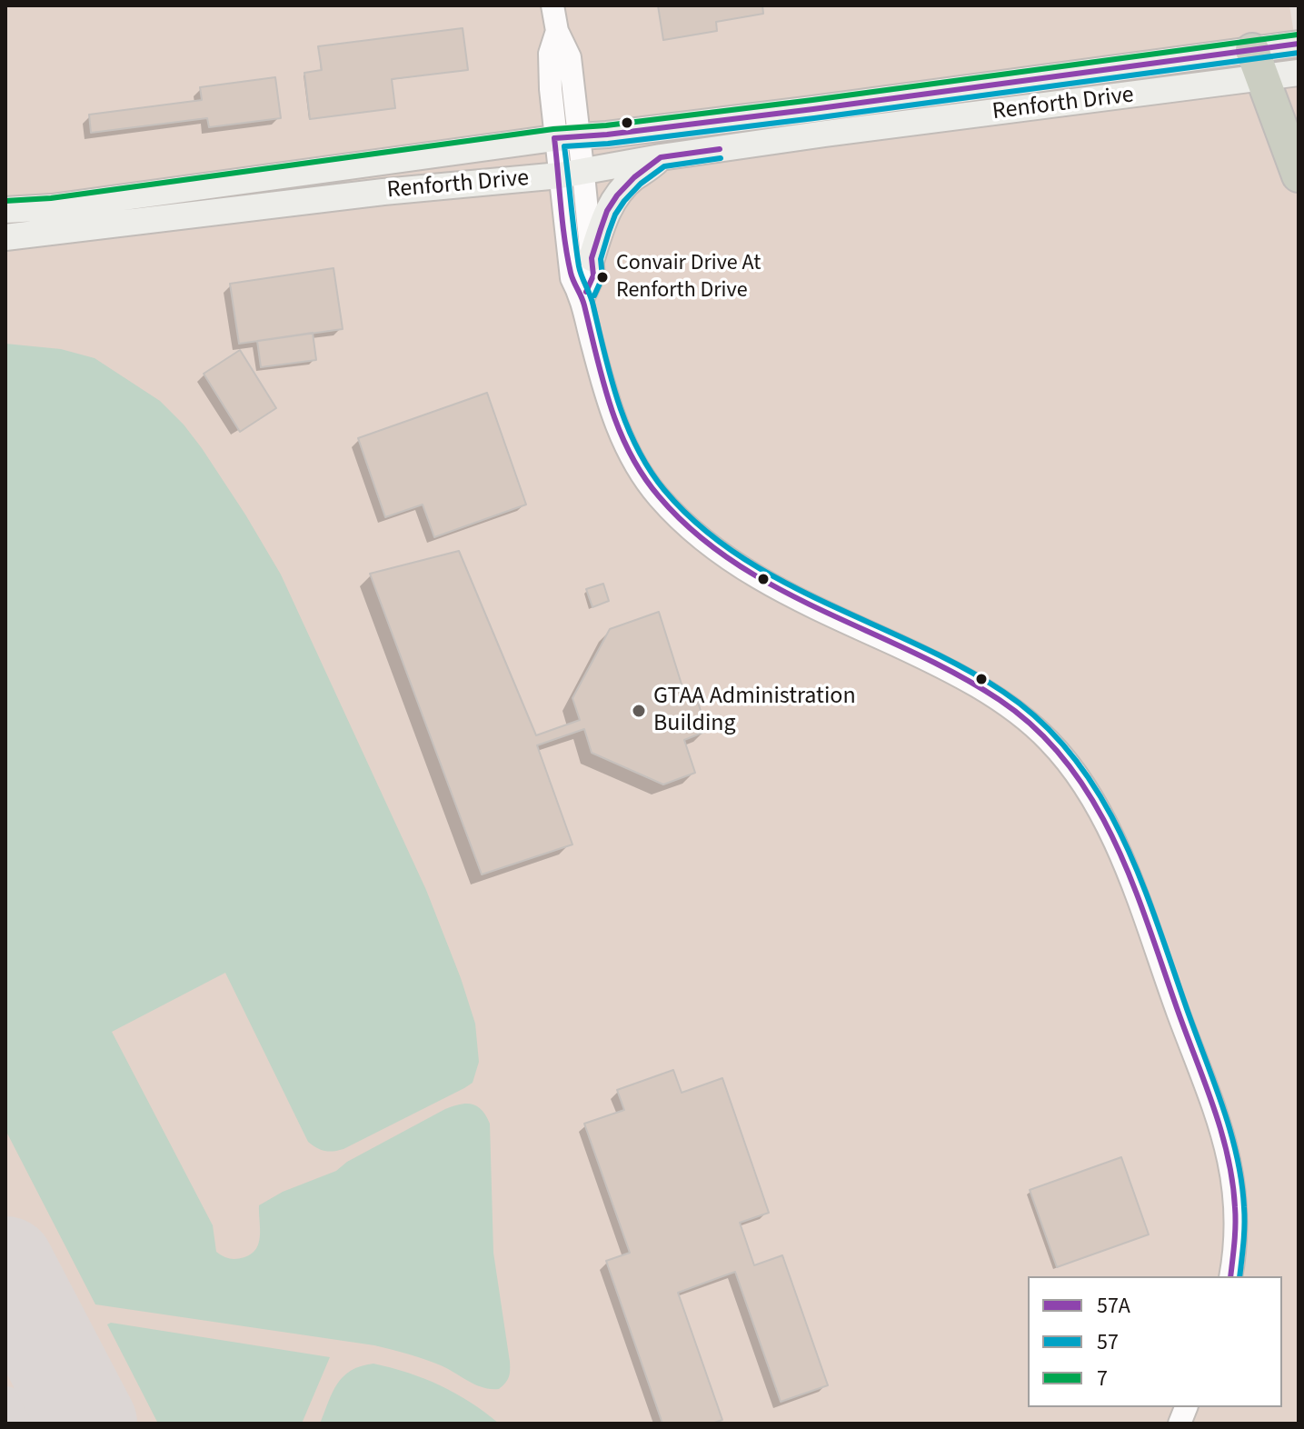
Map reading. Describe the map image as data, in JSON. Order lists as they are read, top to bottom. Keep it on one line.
{"streets":{"main road":["Renforth Drive"]},"places":["Convair Drive At Renforth Drive","GTAA Administration Building"],"lines":["transit line 7","transit line 57A","transit line 57"],"legend":["57A","57","7"]}
